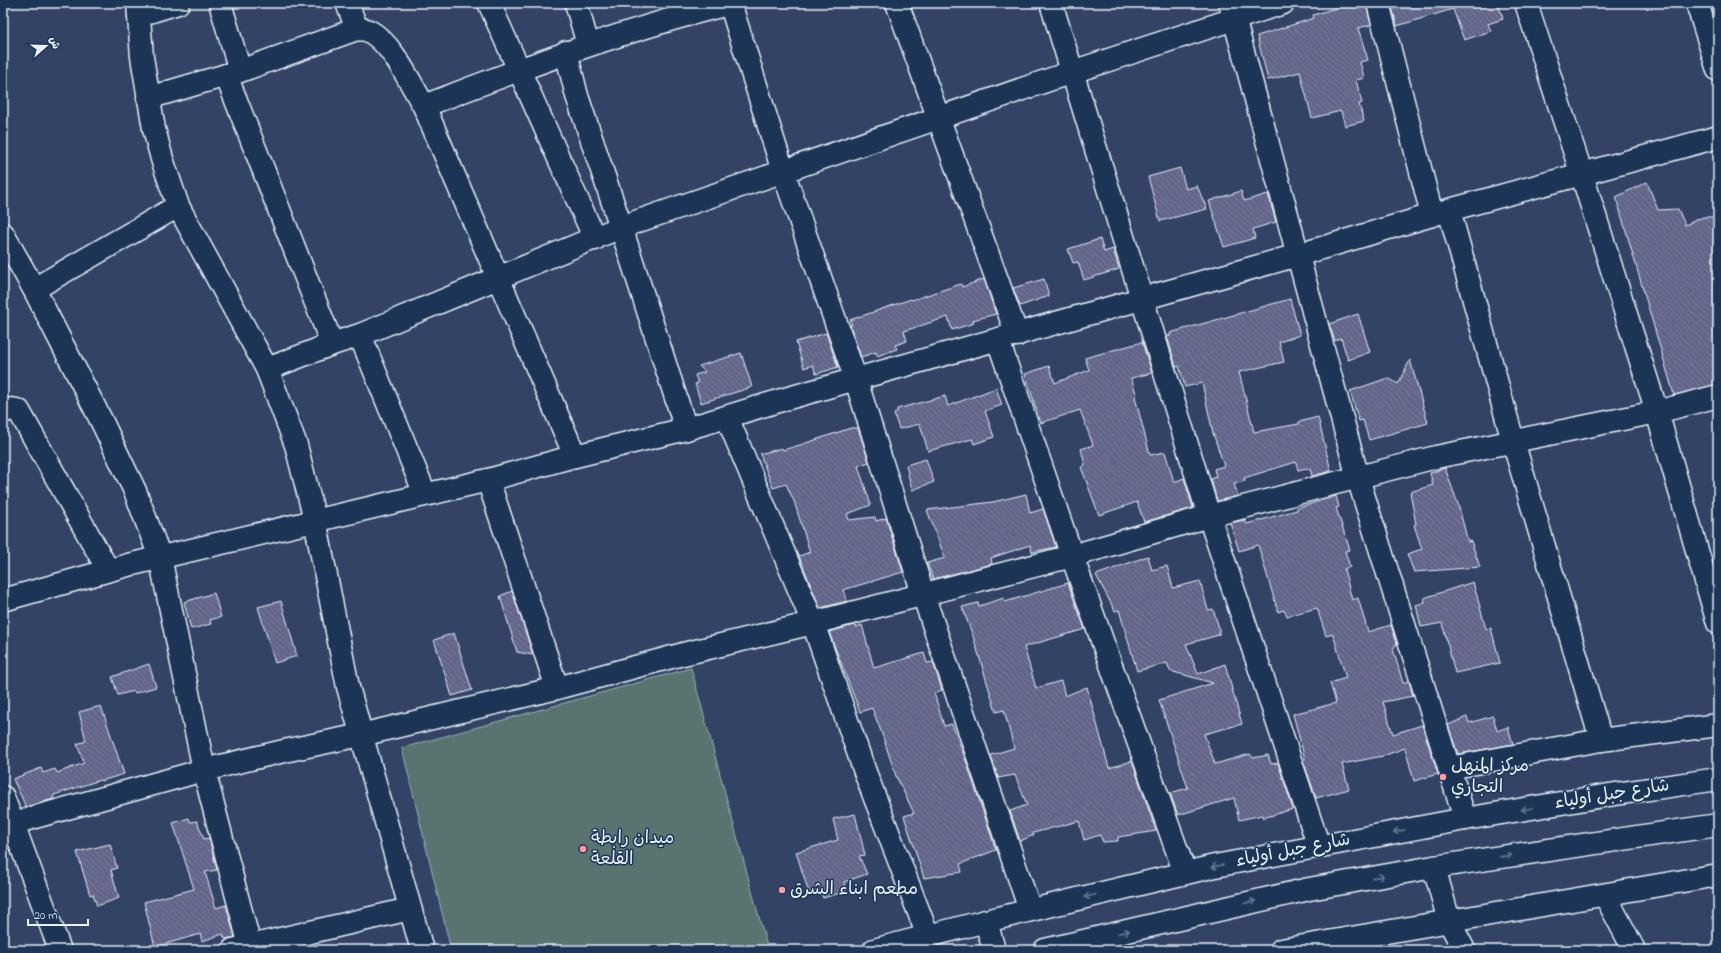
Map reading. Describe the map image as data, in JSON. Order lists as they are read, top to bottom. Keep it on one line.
{"streets":{"street":["شارع جبل أولياء"]},"places":["مركز المنهل التجاري","ميدان رابطة القلعة","مطعم ابناء الشرق"],"scale_bar":"20 m","north":"right"}
